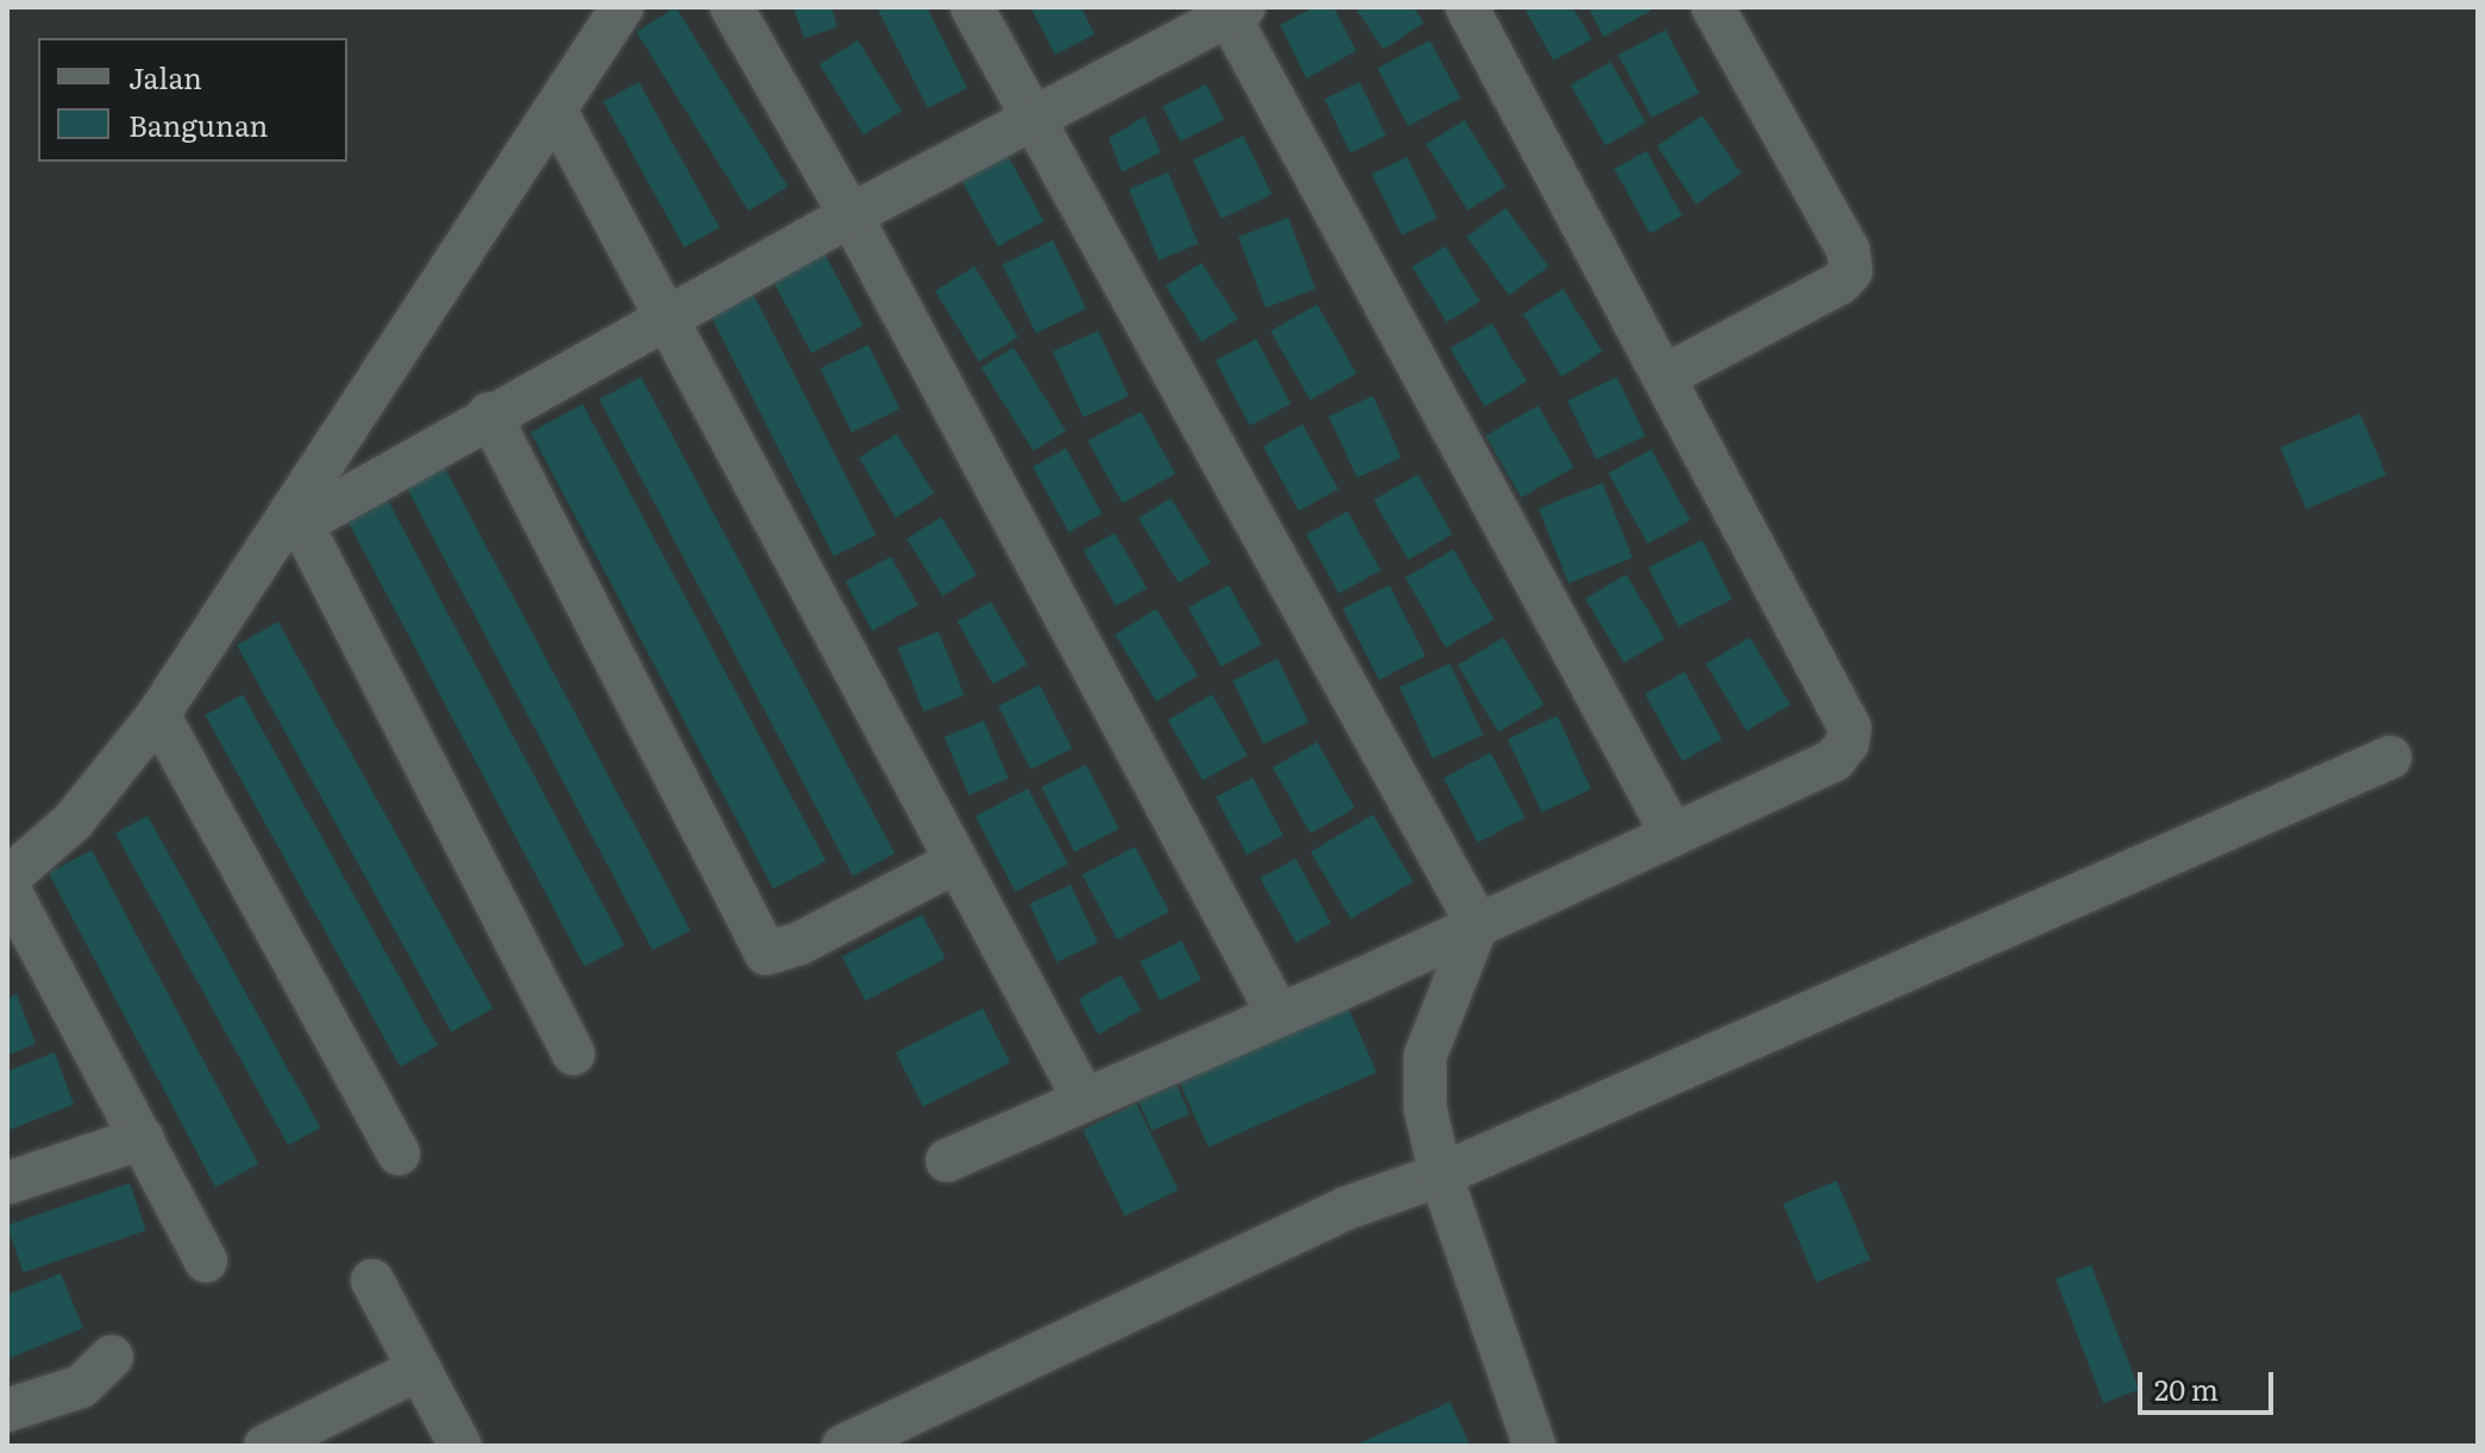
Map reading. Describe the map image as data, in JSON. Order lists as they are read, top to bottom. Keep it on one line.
{"legend":["Jalan","Bangunan"],"scale_bar":"20 m"}
